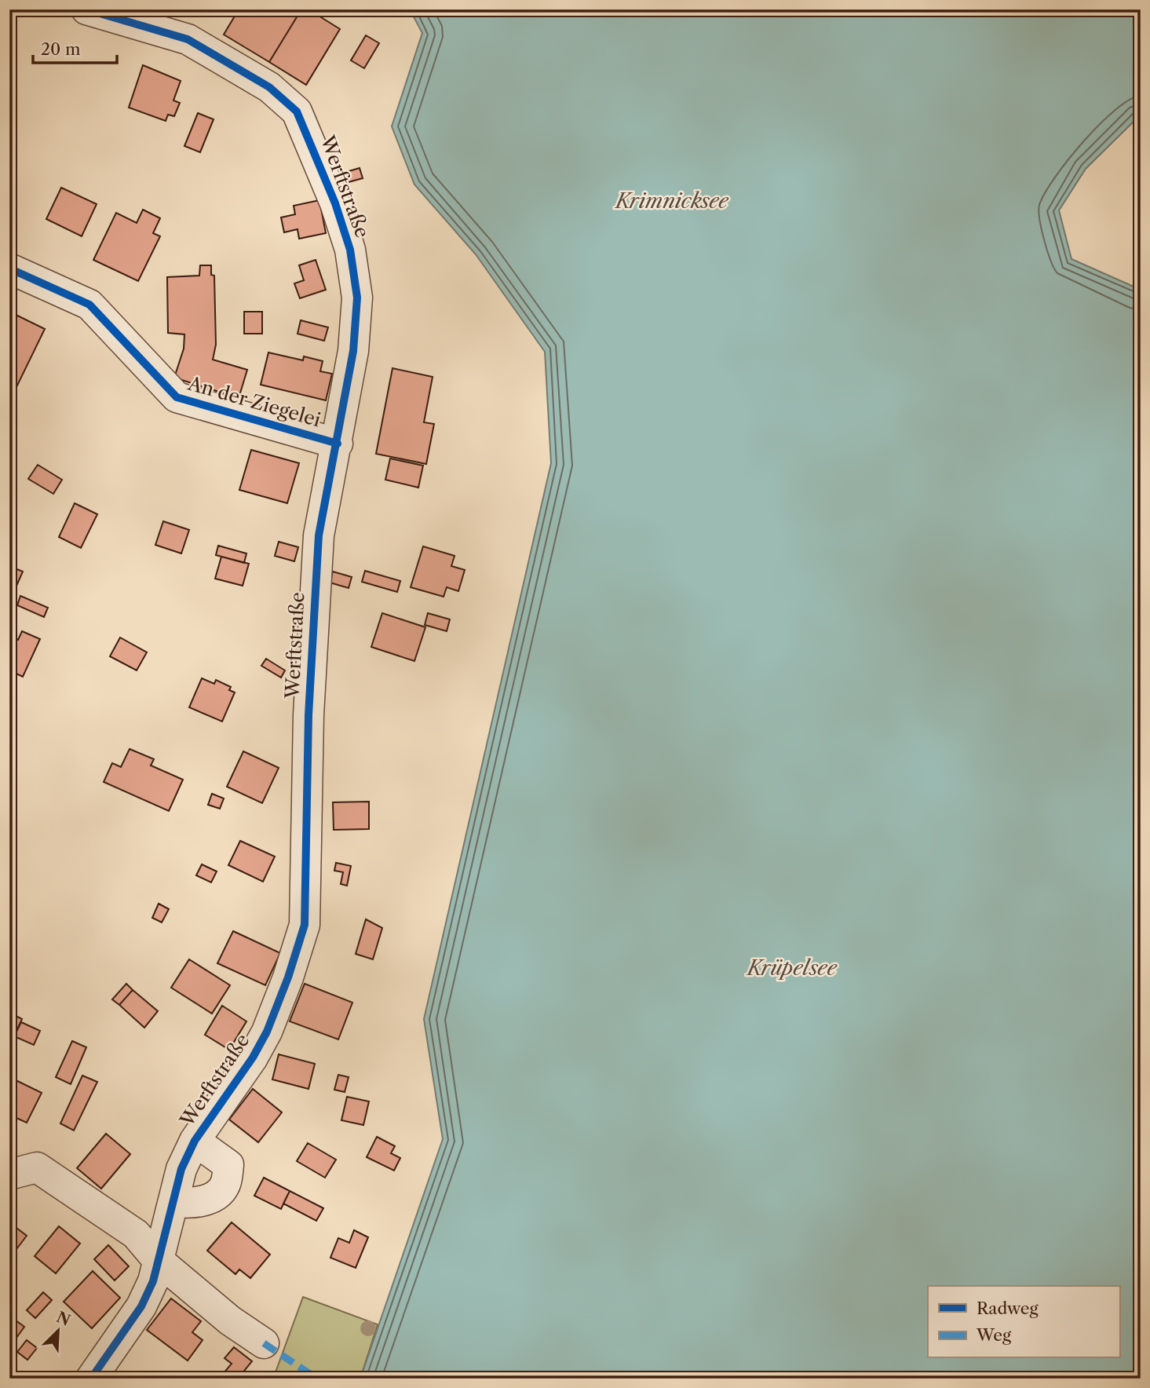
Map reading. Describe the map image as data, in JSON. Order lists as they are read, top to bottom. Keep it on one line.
{"streets":{"street":["Werftstraße","An der Ziegelei"]},"crossings":[["Werftstraße","An der Ziegelei"]],"water":["Krimnicksee","Krüpelsee"],"legend":["Radweg","Weg"],"scale_bar":"20 m","north":"top right"}
